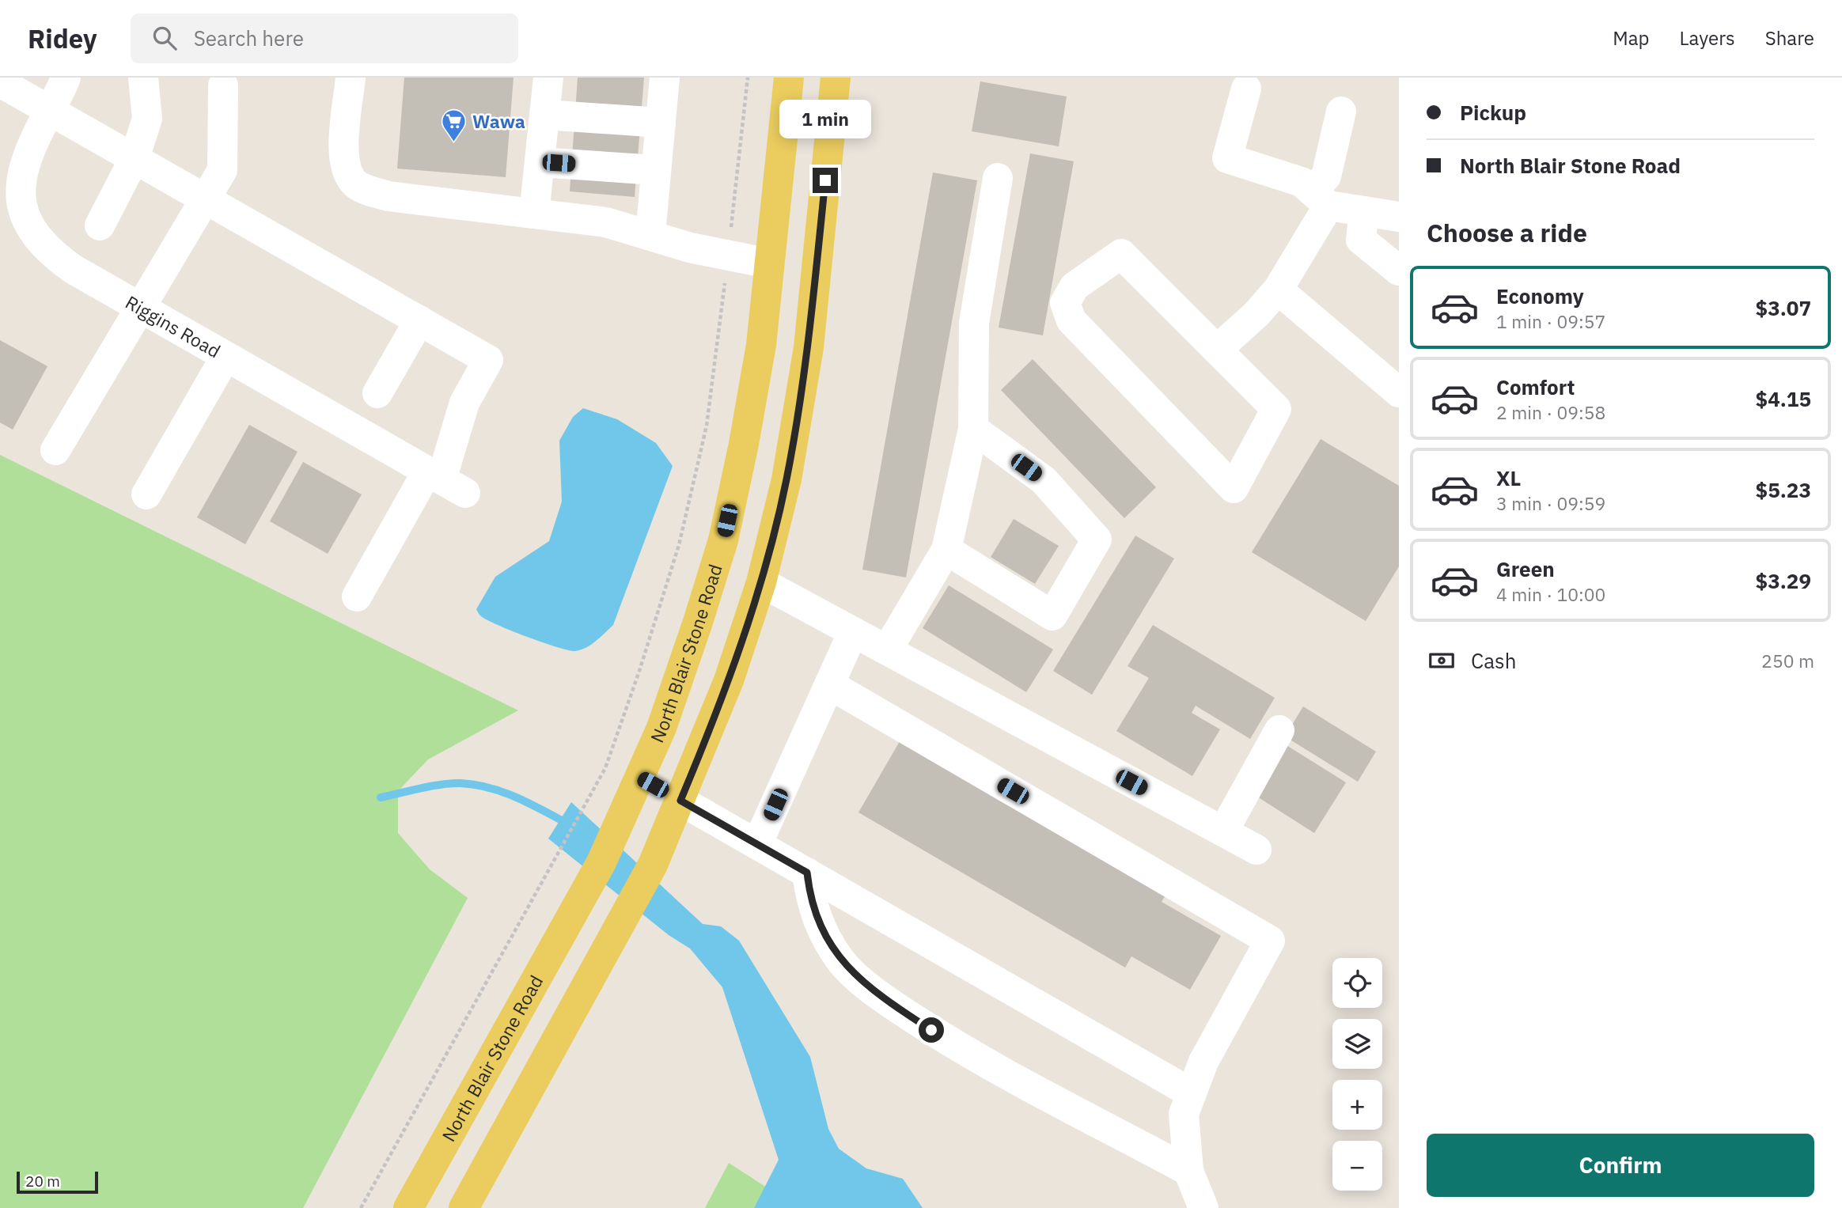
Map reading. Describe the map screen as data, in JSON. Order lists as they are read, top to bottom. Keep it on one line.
{"streets":{"main road":["North Blair Stone Road"],"street":["Riggins Road"]},"places":{"supermarket":["Wawa"]},"scale_bar":"20 m","page":{"header":"Ridey","search":"Search here","nav":["Map","Layers","Share"],"banner":["Pickup","North Blair Stone Road"],"bubble":"1 min","heading":"Choose a ride","list":[{"name":"Economy","note":"1 min · 09:57","value":"$3.07"},{"name":"Comfort","note":"2 min · 09:58","value":"$4.15"},{"name":"XL","note":"3 min · 09:59","value":"$5.23"},{"name":"Green","note":"4 min · 10:00","value":"$3.29"}],"pay":["Cash","250 m"],"map_buttons":["+","−"],"buttons":"Confirm","scale":"20 m"}}
